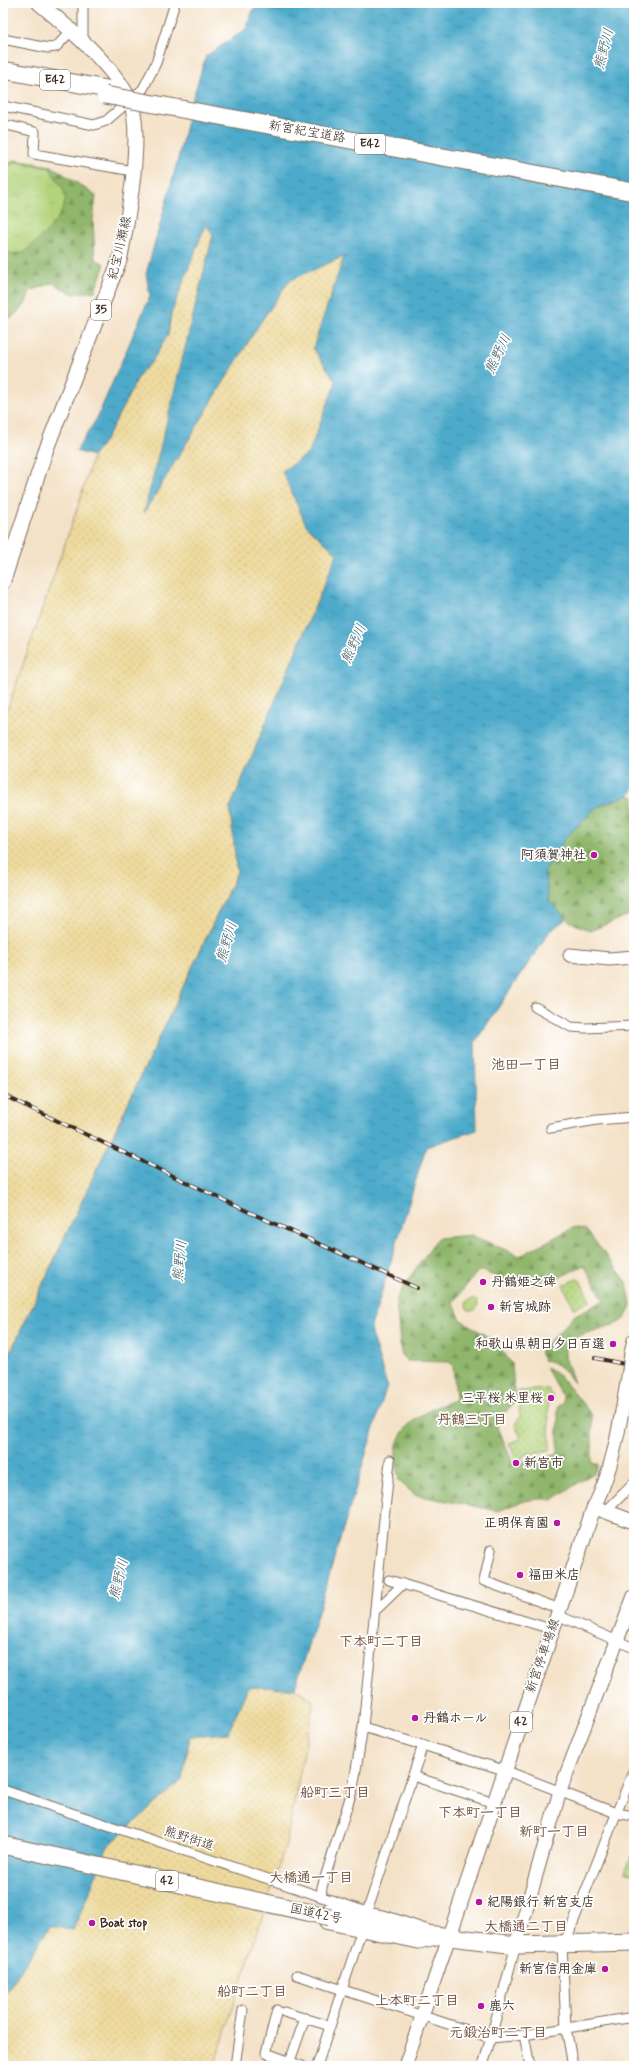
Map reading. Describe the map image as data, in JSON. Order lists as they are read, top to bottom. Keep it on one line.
{"streets":{"highway":["E42","新宮紀宝道路","42","国道42号"],"main road":["紀宝川瀬線","35","新宮停車場線"],"street":["熊野街道"]},"crossings":[["新宮停車場線","国道42号"]],"districts":["池田一丁目","丹鶴三丁目","下本町二丁目","船町三丁目","下本町一丁目","新町一丁目","大橋通一丁目","大橋通二丁目","船町二丁目","上本町二丁目","元鍛治町二丁目"],"water":["熊野川"],"places":["阿須賀神社","丹鶴姫之碑","新宮城跡","和歌山県朝日夕日百選","三平桜 米里桜","新宮市","正明保育園","福田米店","丹鶴ホール","紀陽銀行 新宮支店","Boat stop","新宮信用金庫","鹿六"]}
